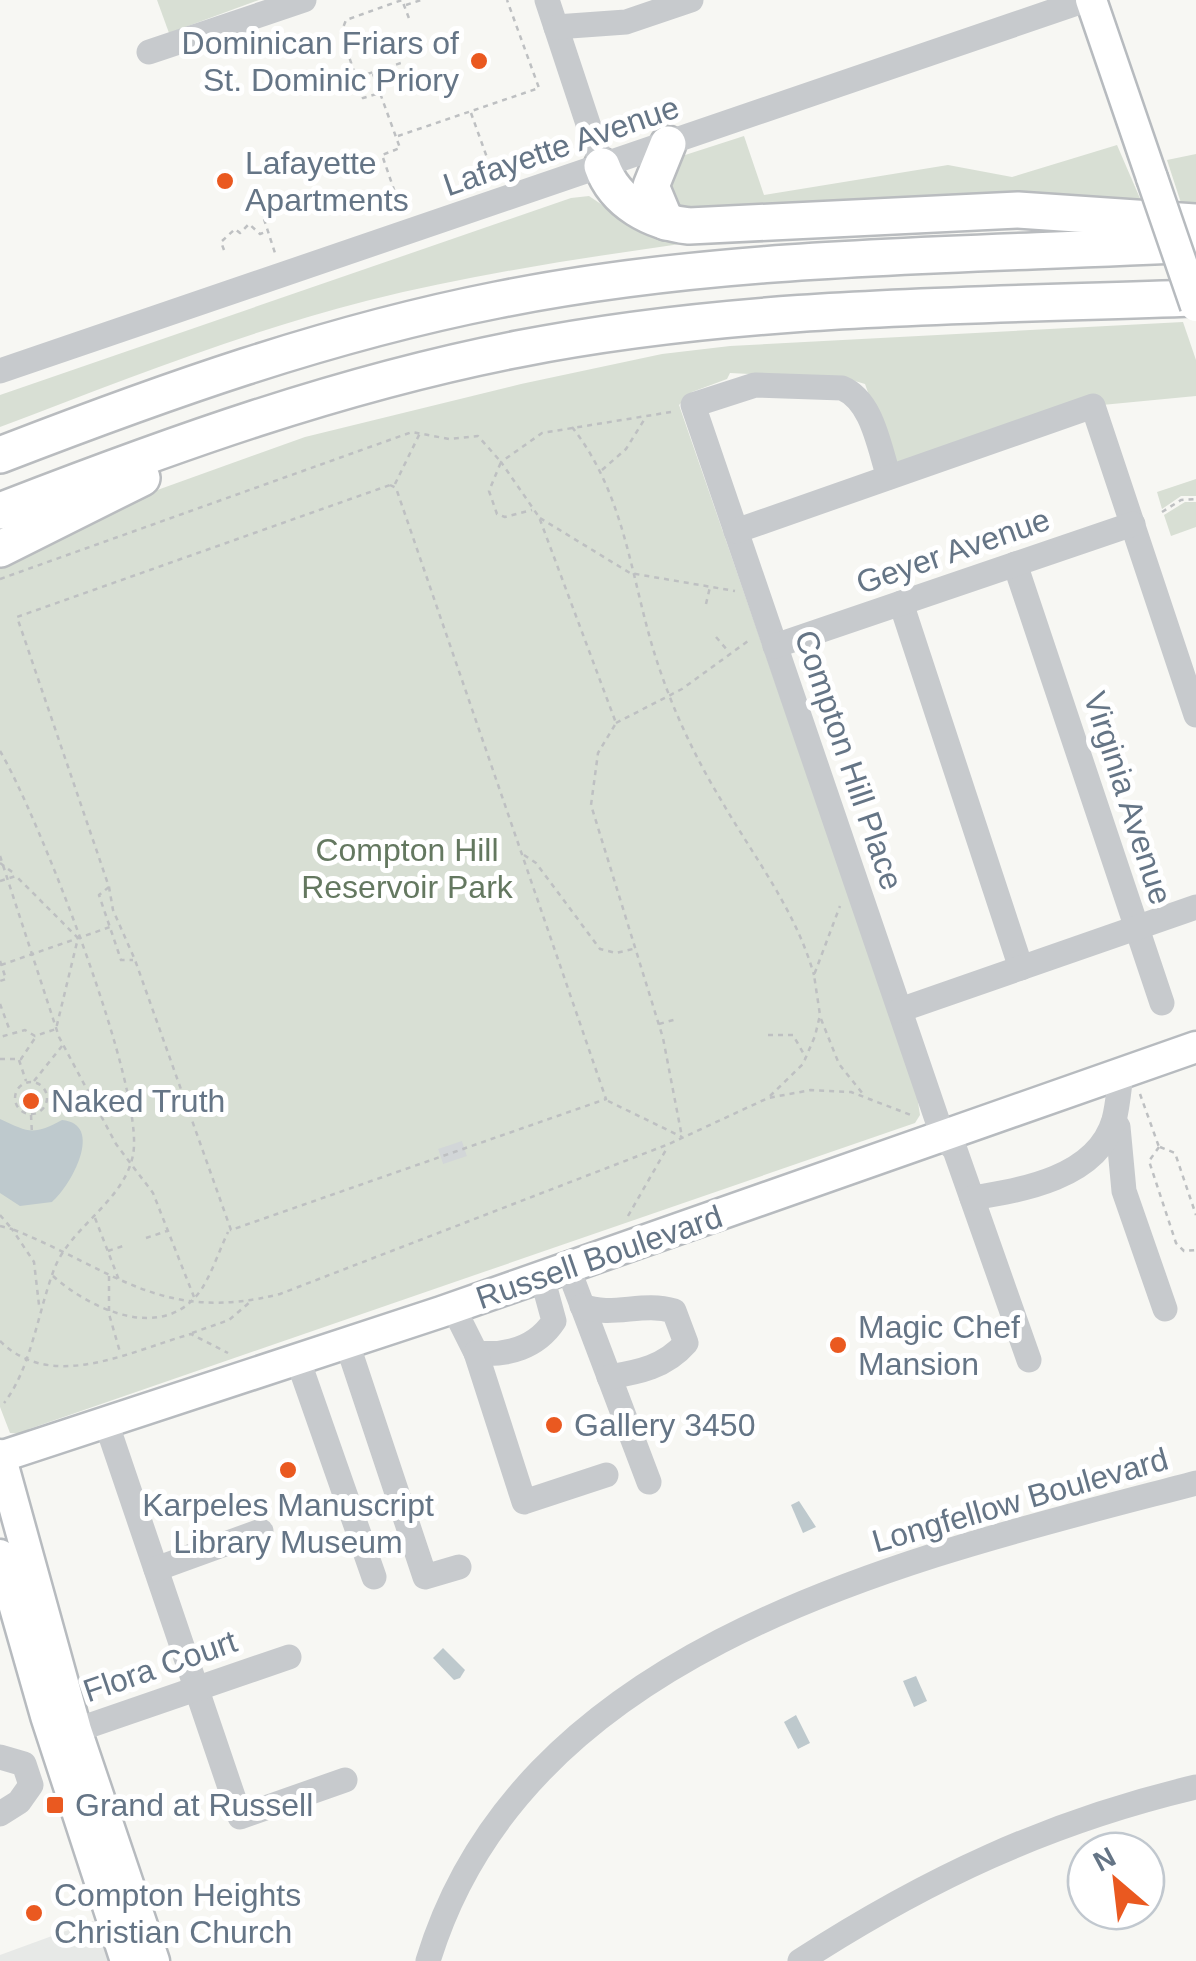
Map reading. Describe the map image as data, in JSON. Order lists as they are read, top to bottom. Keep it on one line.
{"streets":{"main road":["Russell Boulevard"],"street":["Lafayette Avenue","Geyer Avenue","Compton Hill Place","Virginia Avenue","Longfellow Boulevard","Flora Court"]},"crossings":[["Geyer Avenue","Compton Hill Place"],["Geyer Avenue","Virginia Avenue"],["Compton Hill Place","Russell Boulevard"]],"parks":["Compton Hill Reservoir Park"],"places":{"other":["Dominican Friars of St. Dominic Priory","Lafayette Apartments","Naked Truth","Magic Chef Mansion","Gallery 3450","Karpeles Manuscript Library Museum","Compton Heights Christian Church"],"transit":["Grand at Russell"]},"north":"top left"}
